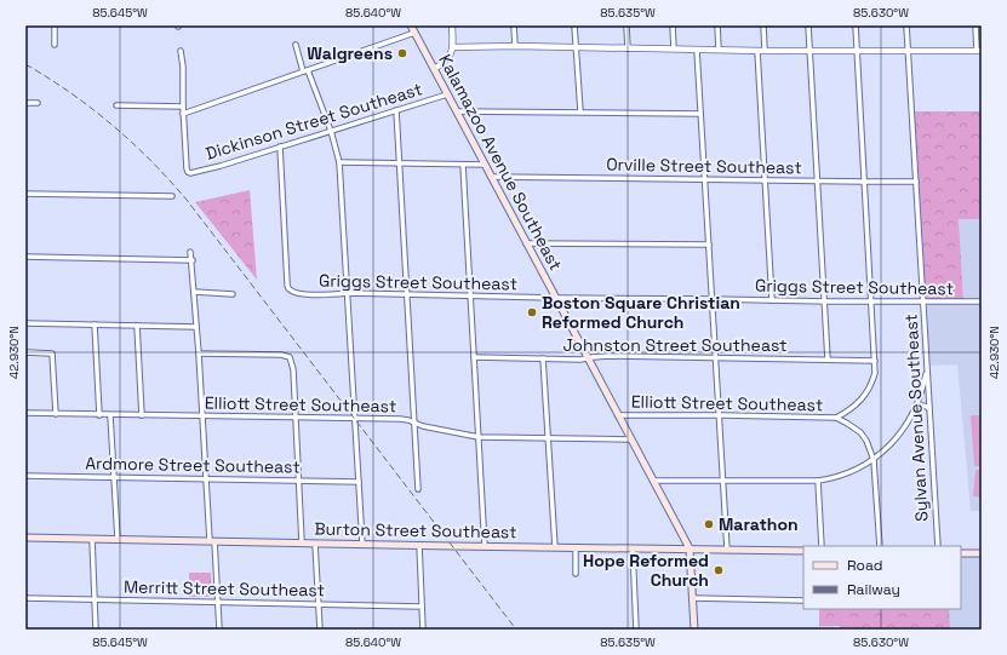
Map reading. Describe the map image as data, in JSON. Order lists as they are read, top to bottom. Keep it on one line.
{"streets":{"main road":["Kalamazoo Avenue Southeast","Burton Street Southeast"],"street":["Dickinson Street Southeast","Orville Street Southeast","Griggs Street Southeast","Johnston Street Southeast","Elliott Street Southeast","Sylvan Avenue Southeast","Ardmore Street Southeast","Merritt Street Southeast"]},"crossings":[["Dickinson Street Southeast","Kalamazoo Avenue Southeast"],["Dickinson Street Southeast","Griggs Street Southeast"],["Kalamazoo Avenue Southeast","Orville Street Southeast"],["Kalamazoo Avenue Southeast","Griggs Street Southeast"],["Kalamazoo Avenue Southeast","Johnston Street Southeast"],["Kalamazoo Avenue Southeast","Elliott Street Southeast"],["Kalamazoo Avenue Southeast","Burton Street Southeast"],["Orville Street Southeast","Sylvan Avenue Southeast"],["Griggs Street Southeast","Sylvan Avenue Southeast"]],"places":["Walgreens","Boston Square Christian Reformed Church","Marathon","Hope Reformed Church"],"legend":["Road","Railway"],"coordinates":["85.645°W","85.640°W","85.635°W","85.630°W","42.930°N"]}
